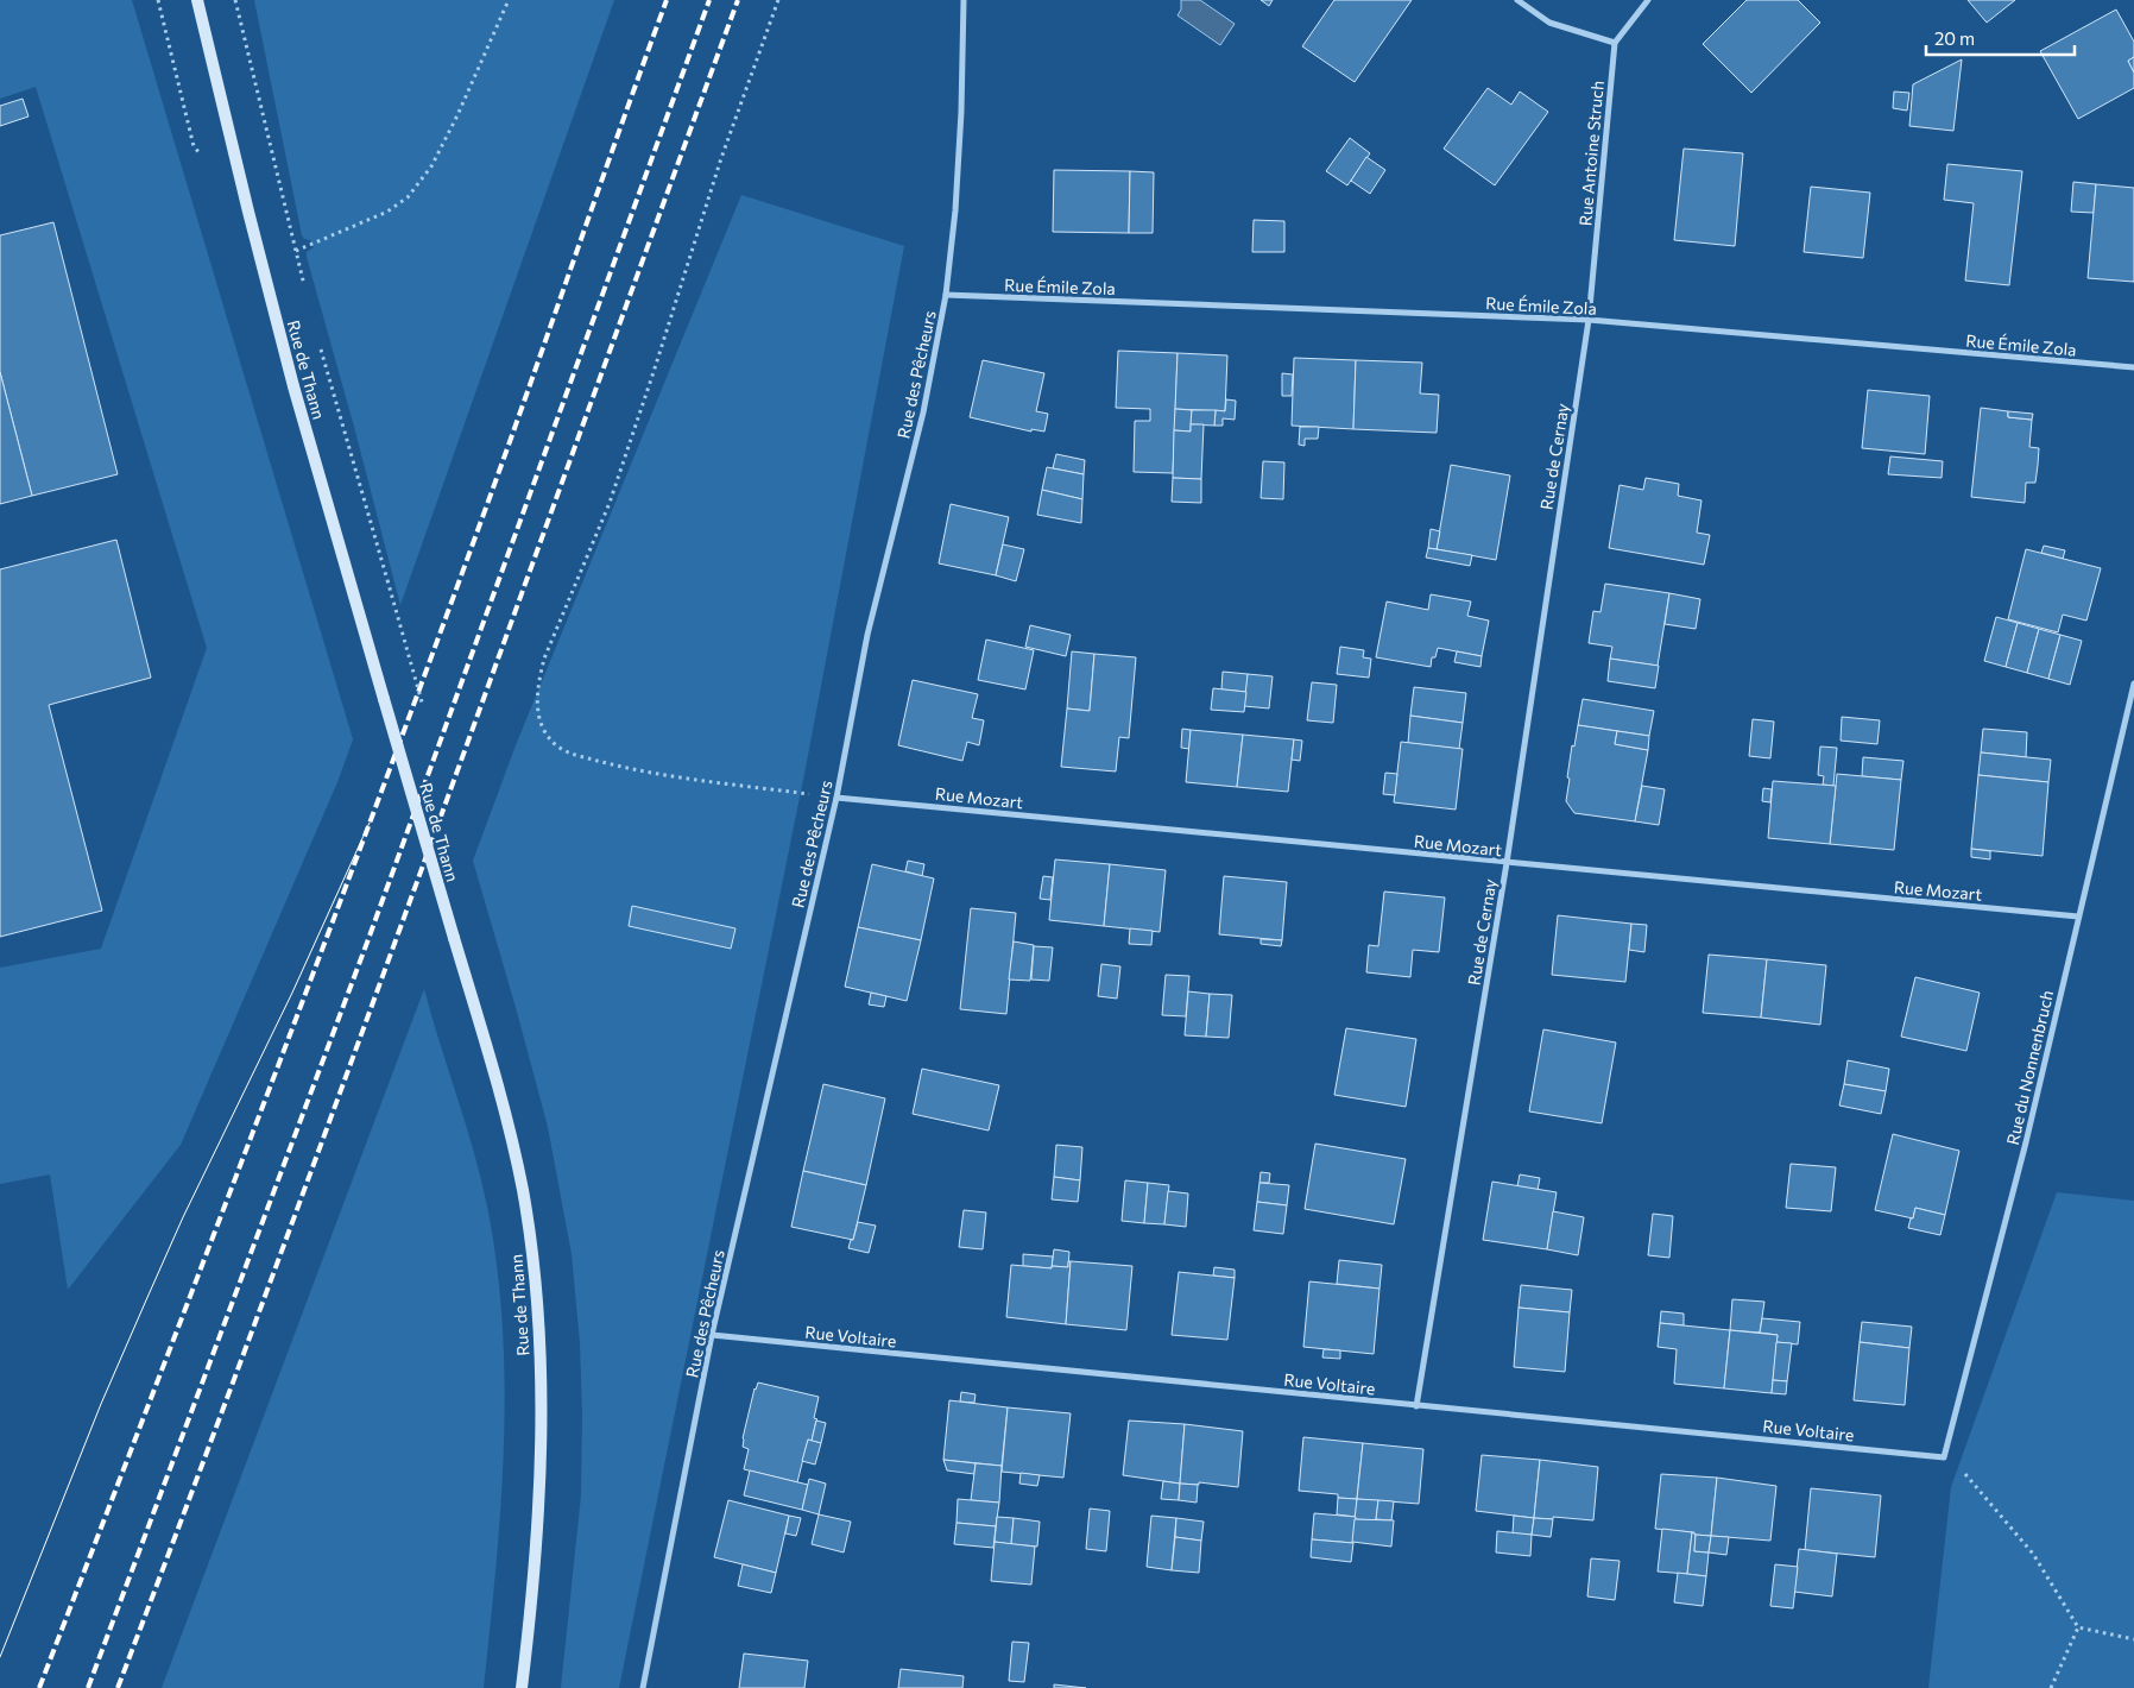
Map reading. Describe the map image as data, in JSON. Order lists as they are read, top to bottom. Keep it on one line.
{"streets":{"main road":["Rue de Thann"],"street":["Rue Antoine Struch","Rue Émile Zola","Rue des Pêcheurs","Rue de Cernay","Rue Mozart","Rue du Nonnenbruch","Rue Voltaire"]},"crossings":[["Rue Antoine Struch","Rue Émile Zola"],["Rue Antoine Struch","Rue de Cernay"],["Rue Émile Zola","Rue des Pêcheurs"],["Rue Émile Zola","Rue de Cernay"],["Rue des Pêcheurs","Rue Mozart"],["Rue des Pêcheurs","Rue Voltaire"],["Rue de Cernay","Rue Mozart"],["Rue de Cernay","Rue Voltaire"],["Rue Mozart","Rue du Nonnenbruch"],["Rue du Nonnenbruch","Rue Voltaire"]],"scale_bar":"20 m"}
